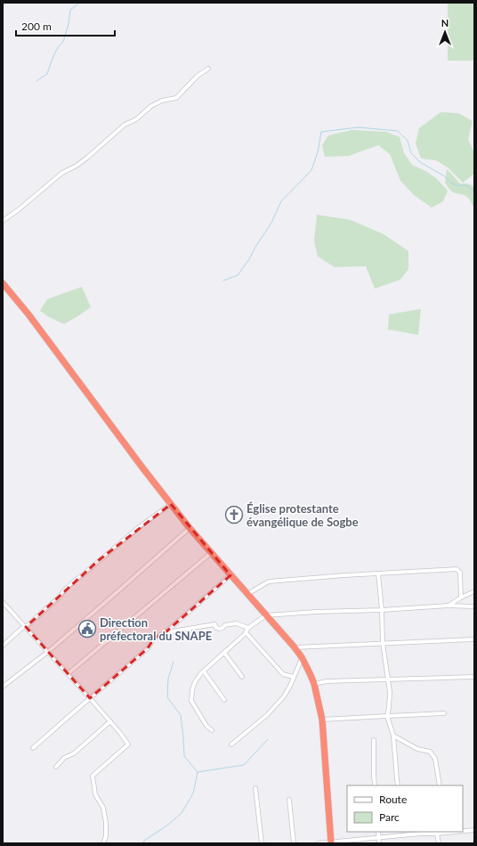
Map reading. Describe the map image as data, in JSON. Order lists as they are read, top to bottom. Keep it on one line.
{"places":{"church":["Église protestante évangélique de Sogbe"],"public building":["Direction préfectoral du SNAPE"]},"legend":["Route","Parc"],"scale_bar":"200 m","north":"top"}
